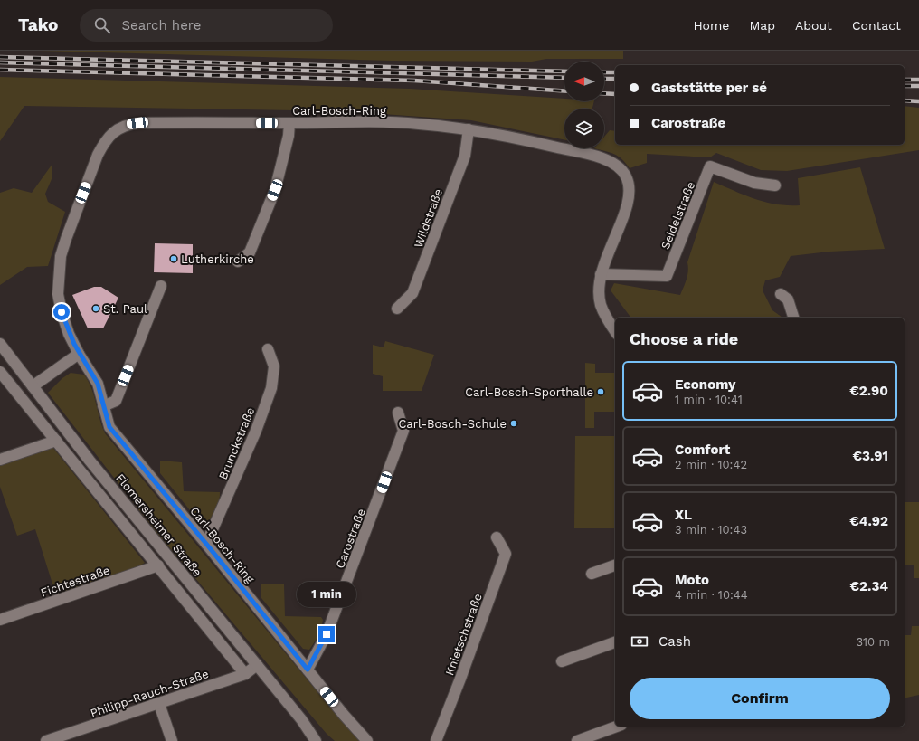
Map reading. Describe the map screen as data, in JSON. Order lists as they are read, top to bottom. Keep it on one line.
{"streets":{"street":["Carl-Bosch-Ring","Seidelstraße","Wildstraße","Brunckstraße","Flomersheimer Straße","Carostraße","Fichtestraße","Knietschstraße","Philipp-Rauch-Straße"]},"crossings":[["Carl-Bosch-Ring","Seidelstraße"],["Carl-Bosch-Ring","Wildstraße"],["Carl-Bosch-Ring","Brunckstraße"],["Carl-Bosch-Ring","Carostraße"],["Flomersheimer Straße","Philipp-Rauch-Straße"]],"places":["Lutherkirche","St. Paul","Carl-Bosch-Sporthalle","Carl-Bosch-Schule"],"north":"left","page":{"header":"Tako","search":"Search here","nav":["Home","Map","About","Contact"],"banner":["Gaststätte per sé","Carostraße"],"heading":"Choose a ride","list":[{"name":"Economy","note":"1 min · 10:41","value":"€2.90"},{"name":"Comfort","note":"2 min · 10:42","value":"€3.91"},{"name":"XL","note":"3 min · 10:43","value":"€4.92"},{"name":"Moto","note":"4 min · 10:44","value":"€2.34"}],"bubble":"1 min","pay":["Cash","310 m"],"buttons":"Confirm"}}
